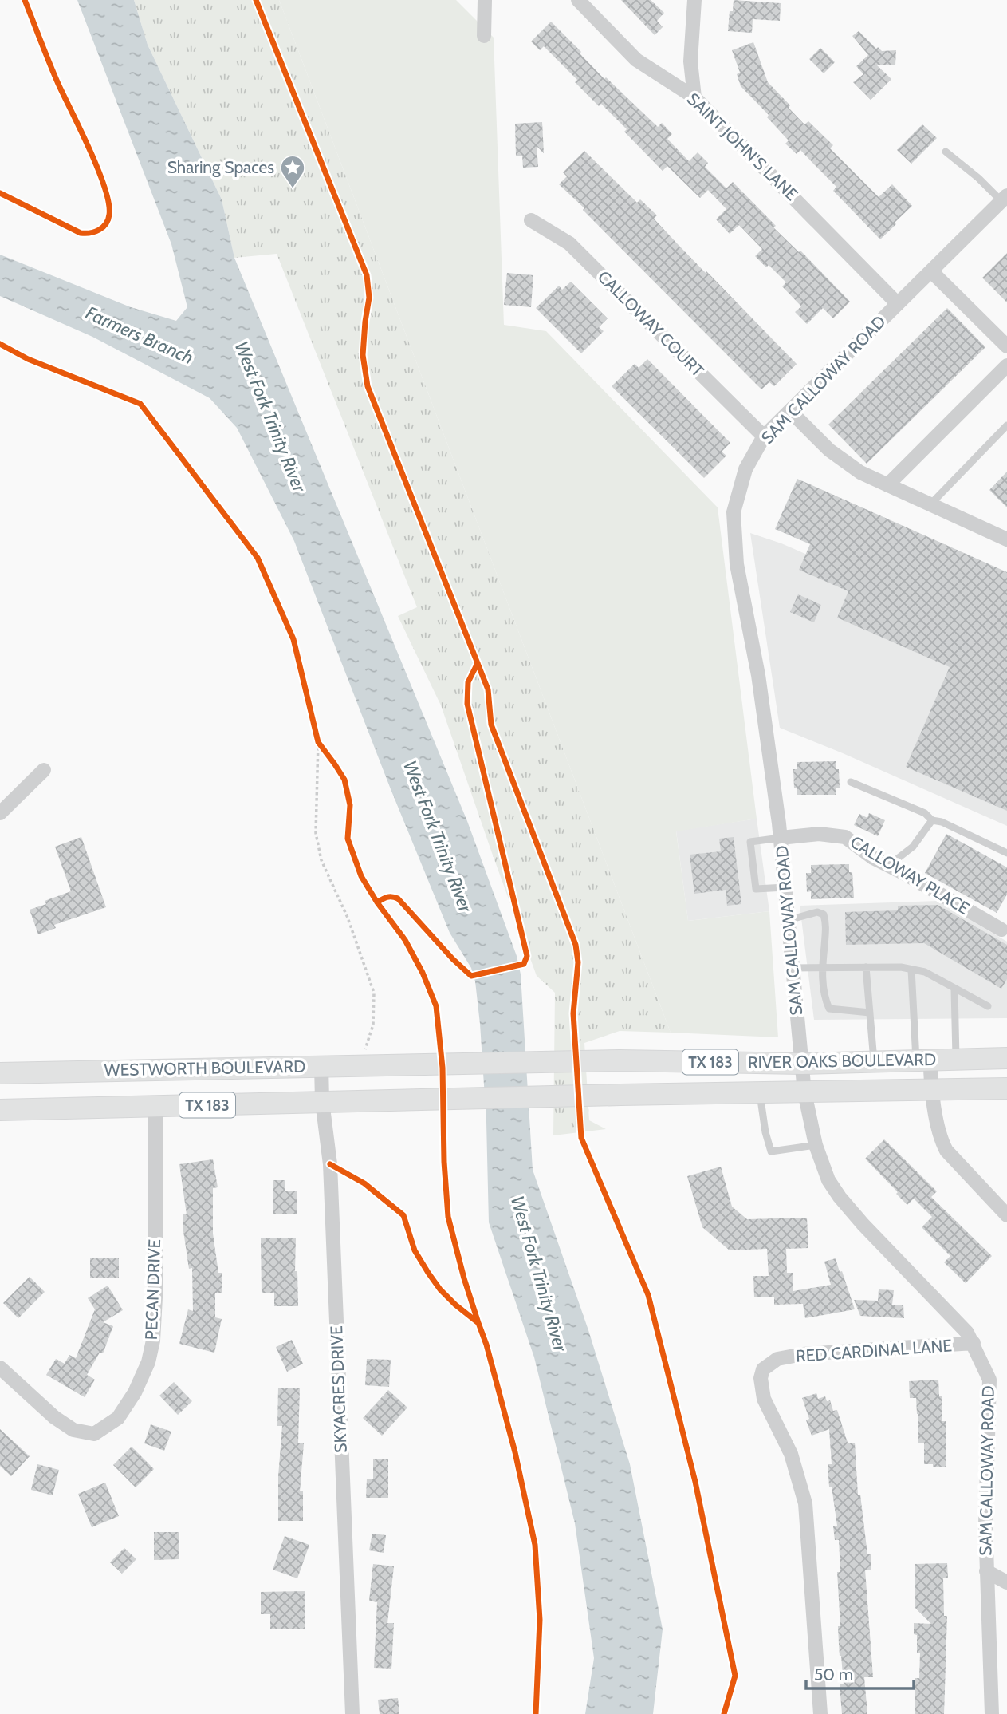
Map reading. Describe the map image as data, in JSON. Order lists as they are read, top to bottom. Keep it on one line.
{"streets":{"main road":["RIVER OAKS BOULEVARD","TX 183","WESTWORTH BOULEVARD"],"street":["SAINT JOHN'S LANE","CALLOWAY COURT","SAM CALLOWAY ROAD","CALLOWAY PLACE","PECAN DRIVE","RED CARDINAL LANE","SKYACRES DRIVE"]},"crossings":[["SAINT JOHN'S LANE","SAM CALLOWAY ROAD"],["CALLOWAY COURT","SAM CALLOWAY ROAD"],["SAM CALLOWAY ROAD","CALLOWAY PLACE"],["SAM CALLOWAY ROAD","RIVER OAKS BOULEVARD"],["SAM CALLOWAY ROAD","RED CARDINAL LANE"],["RIVER OAKS BOULEVARD","TX 183"],["RIVER OAKS BOULEVARD","WESTWORTH BOULEVARD"],["RIVER OAKS BOULEVARD","SKYACRES DRIVE"],["TX 183","PECAN DRIVE"],["TX 183","SKYACRES DRIVE"],["WESTWORTH BOULEVARD","SKYACRES DRIVE"]],"water":["Farmers Branch","West Fork Trinity River"],"places":{"place":["Sharing Spaces"]},"scale_bar":"50 m"}
